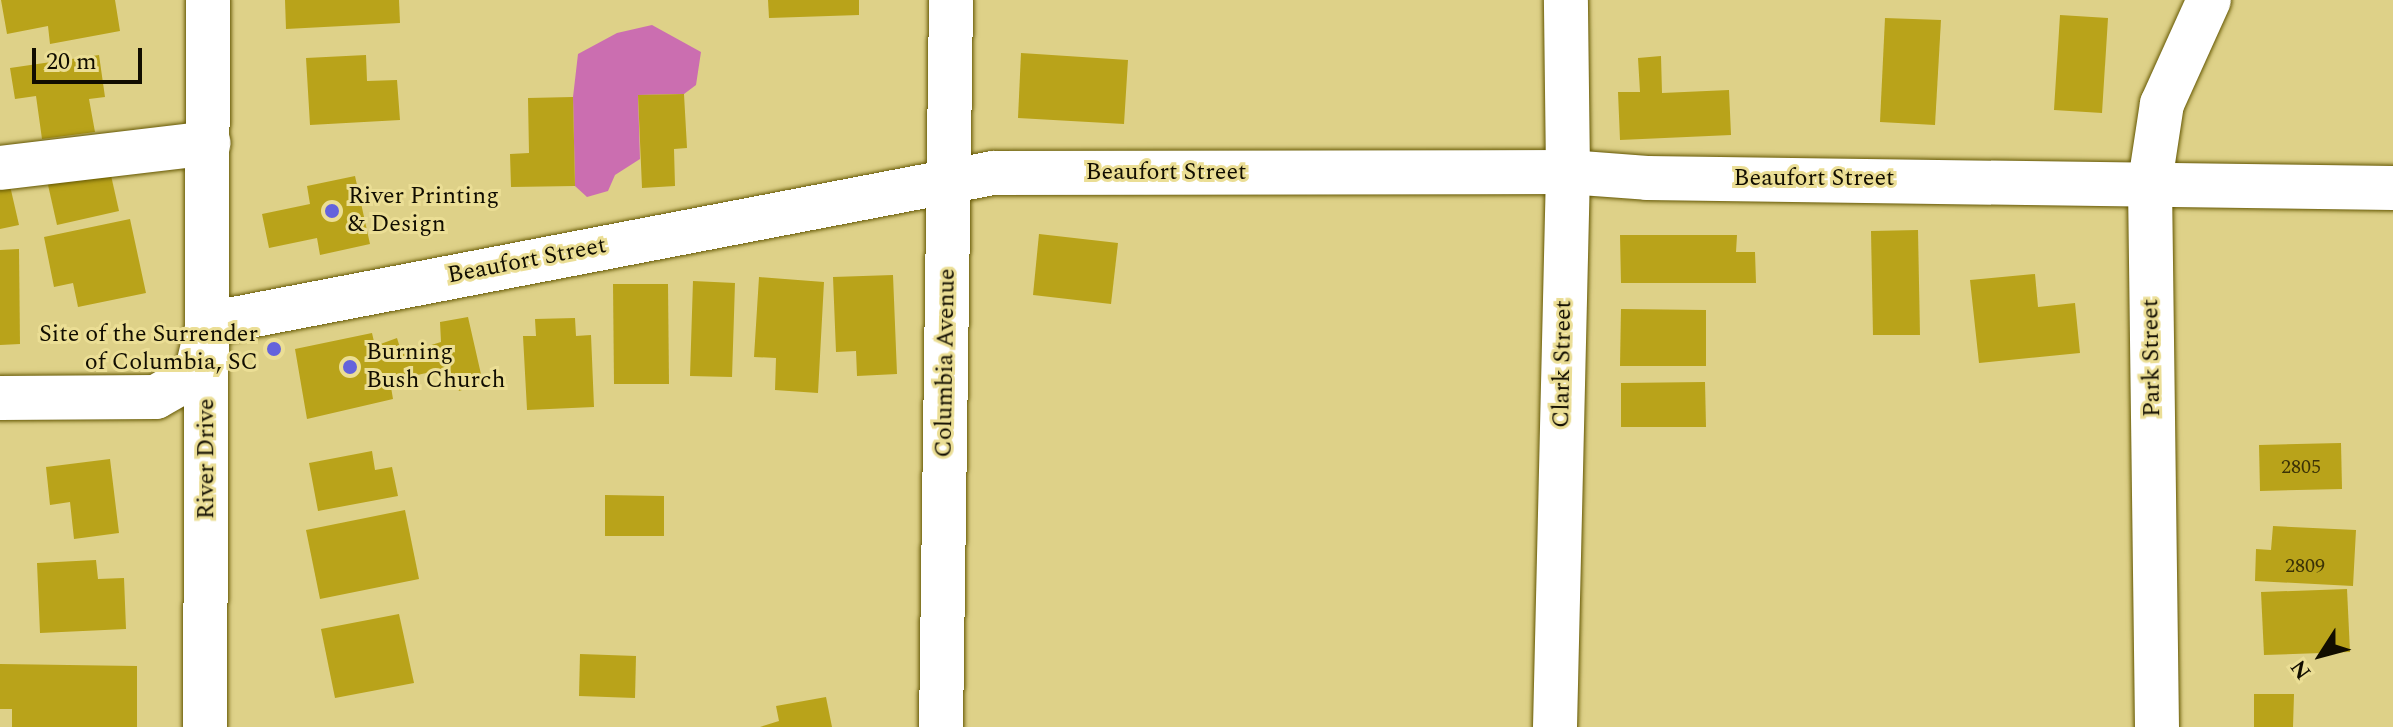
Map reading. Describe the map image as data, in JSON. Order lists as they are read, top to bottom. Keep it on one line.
{"streets":{"street":["Beaufort Street","Park Street","Columbia Avenue","Clark Street","River Drive"]},"crossings":[["Beaufort Street","Park Street"],["Beaufort Street","Columbia Avenue"],["Beaufort Street","Clark Street"],["Beaufort Street","River Drive"]],"places":["River Printing & Design","Site of the Surrender of Columbia, SC","Burning Bush Church"],"house_numbers":["2805","2809"],"scale_bar":"20 m","north":"bottom left"}
